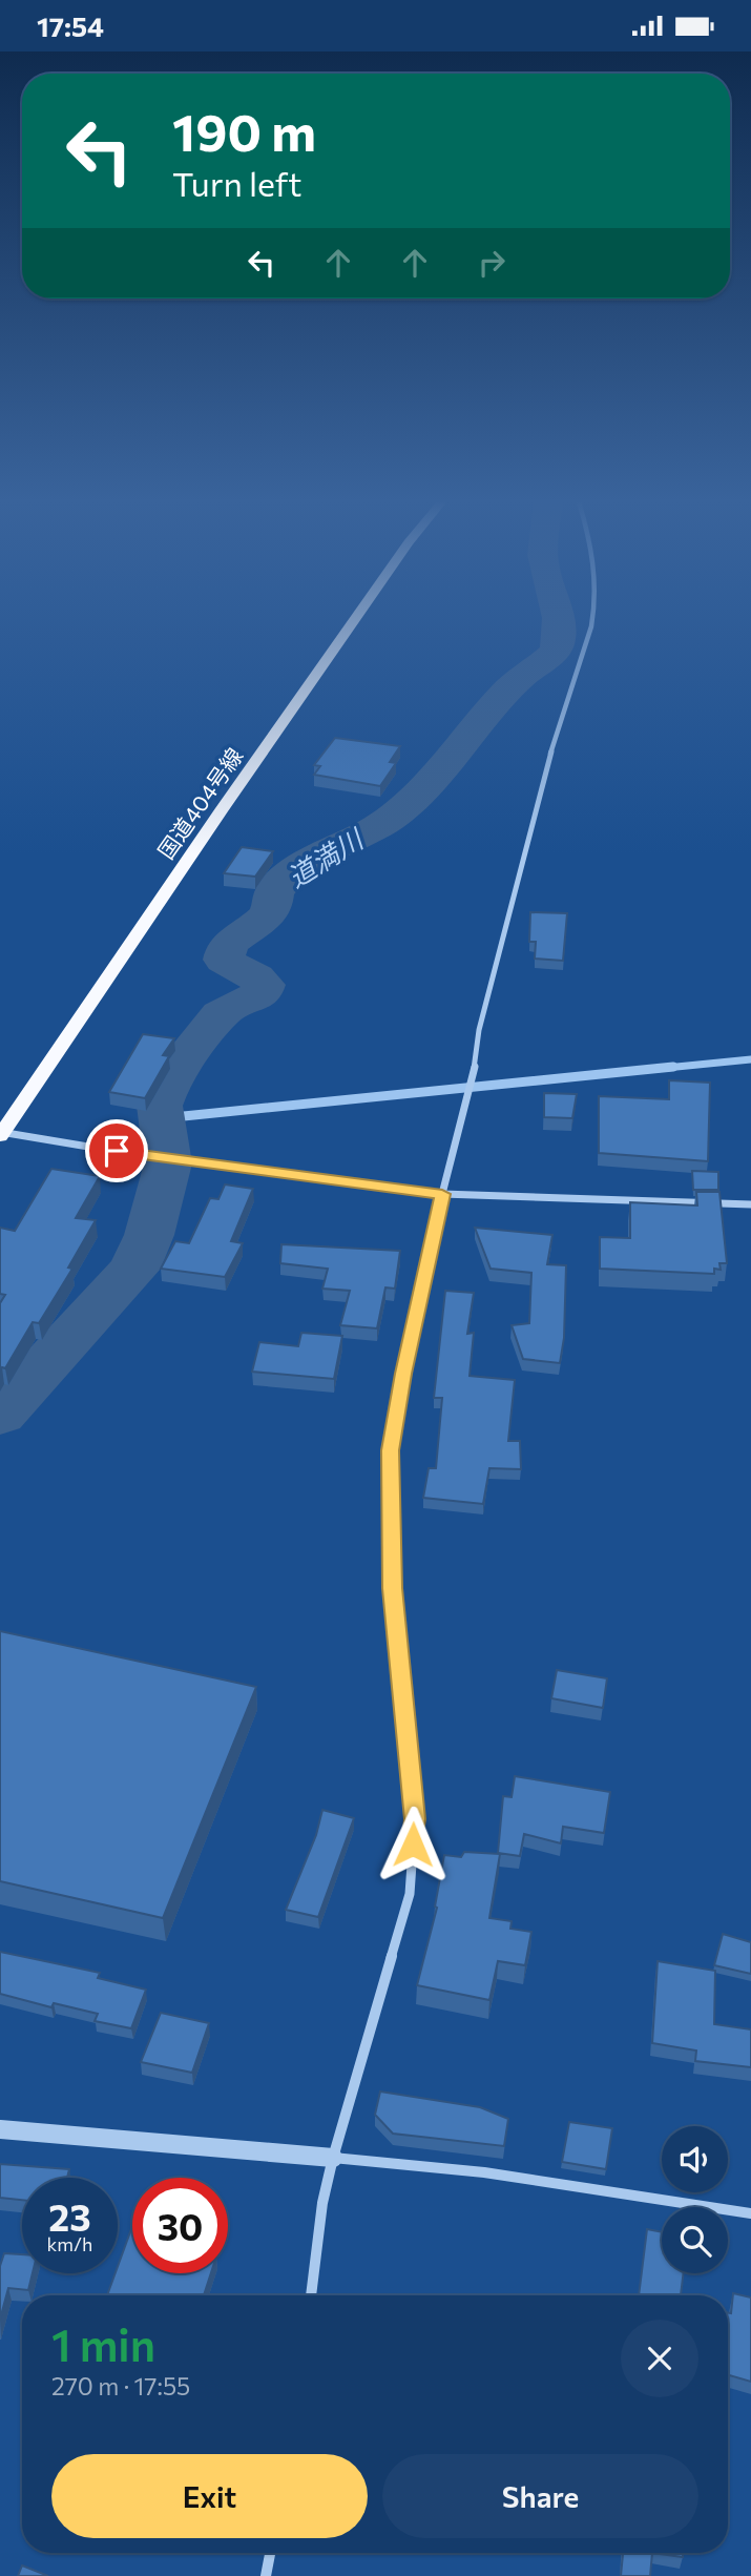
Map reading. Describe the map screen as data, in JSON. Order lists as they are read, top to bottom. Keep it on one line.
{"streets":{"highway":["国道404号線"]},"water":["道満川"],"page":{"status":"17:54","turn":["190 m","Turn left"],"speed":"23 km/h","limit":"30","heading":["1 min","270 m · 17:55"],"buttons":["Exit","Share"]}}
